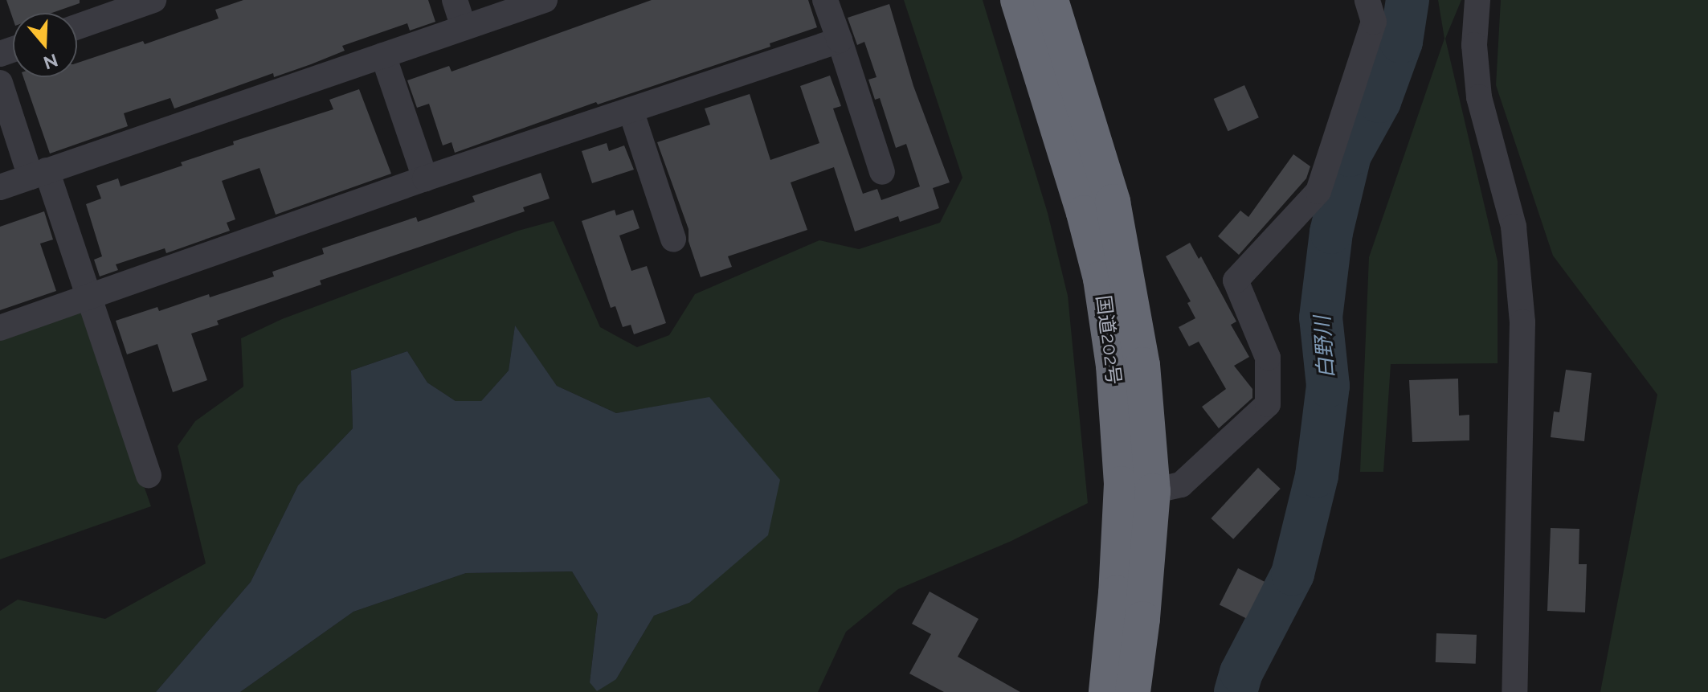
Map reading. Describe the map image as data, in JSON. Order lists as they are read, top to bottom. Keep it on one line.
{"streets":{"highway":["国道202号"]},"water":["白野川"],"north":"bottom"}
